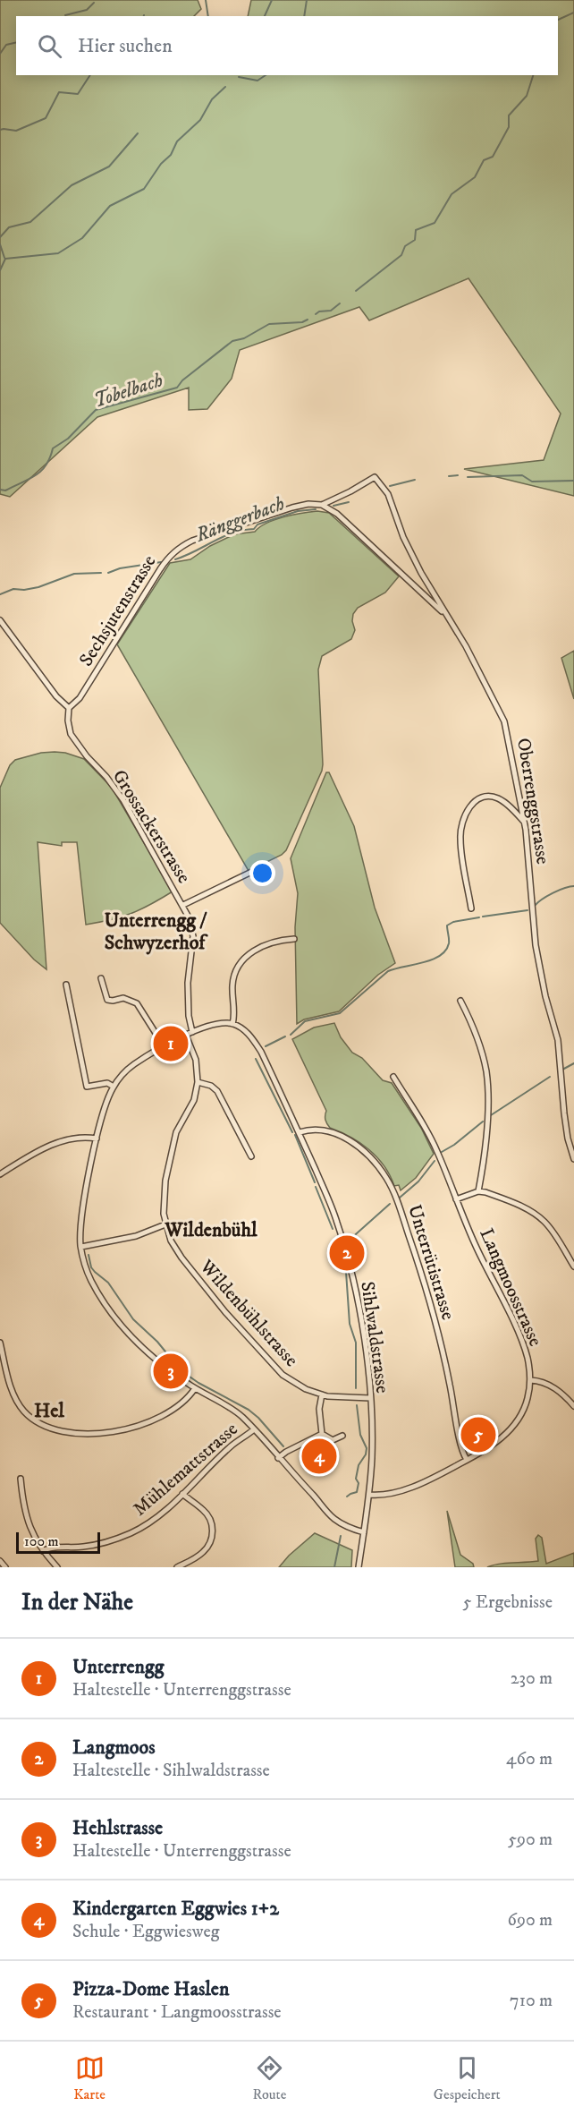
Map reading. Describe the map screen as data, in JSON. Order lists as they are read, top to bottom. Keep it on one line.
{"streets":{"street":["Sechsjutenstrasse","Oberrenggstrasse","Grossackerstrasse","Unterrütistrasse","Langmoosstrasse","Wildenbühlstrasse","Sihlwaldstrasse","Mühlemattstrasse"]},"crossings":[["Sechsjutenstrasse","Oberrenggstrasse"],["Sechsjutenstrasse","Grossackerstrasse"],["Unterrütistrasse","Langmoosstrasse"],["Unterrütistrasse","Sihlwaldstrasse"],["Langmoosstrasse","Sihlwaldstrasse"],["Wildenbühlstrasse","Sihlwaldstrasse"]],"districts":["Unterrengg / Schwyzerhof","Wildenbühl","Hel"],"water":["Tobelbach","Ränggerbach"],"scale_bar":"100 m","page":{"search":"Hier suchen","pins":["1","2","3","5","4"],"scale":"100 m","heading":["In der Nähe","5 Ergebnisse"],"list":[{"mark":"1","name":"Unterrengg","note":"Haltestelle · Unterrenggstrasse","value":"230 m"},{"mark":"2","name":"Langmoos","note":"Haltestelle · Sihlwaldstrasse","value":"460 m"},{"mark":"3","name":"Hehlstrasse","note":"Haltestelle · Unterrenggstrasse","value":"590 m"},{"mark":"4","name":"Kindergarten Eggwies 1+2","note":"Schule · Eggwiesweg","value":"690 m"},{"mark":"5","name":"Pizza-Dome Haslen","note":"Restaurant · Langmoosstrasse","value":"710 m"}],"nav":["Karte","Route","Gespeichert"]}}
